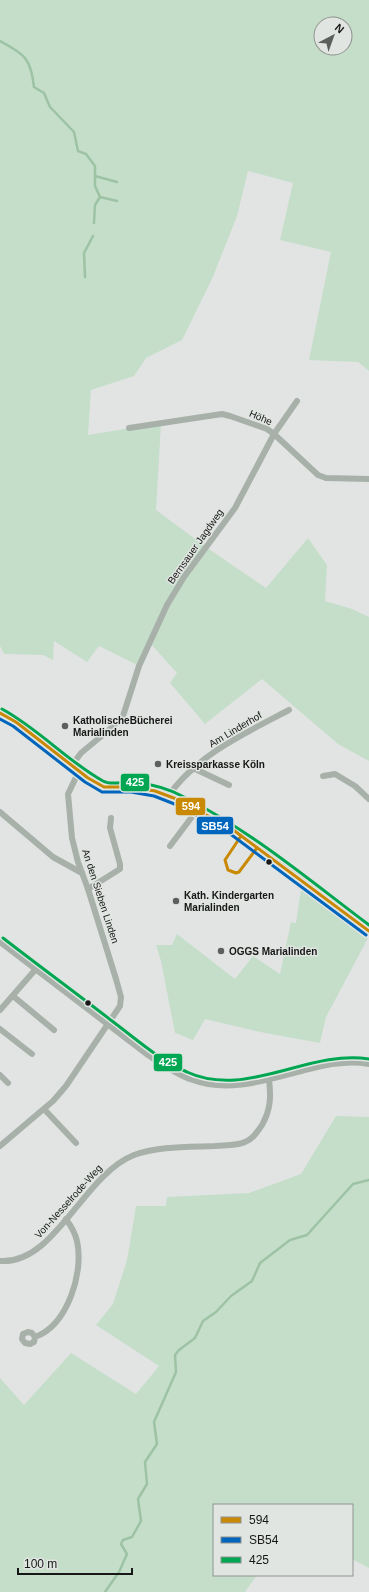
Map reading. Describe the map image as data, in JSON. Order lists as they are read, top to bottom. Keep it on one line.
{"streets":{"street":["Höhe","Bernsauer Jagdweg","Am Linderhof","An den Sieben Linden","Von-Nesselrode-Weg"]},"crossings":[["Höhe","Bernsauer Jagdweg"],["Bernsauer Jagdweg","An den Sieben Linden"]],"places":["KatholischeBücherei Marialinden","Kreissparkasse Köln","Kath. Kindergarten Marialinden","OGGS Marialinden"],"lines":["transit line 425","transit line 594","transit line SB54"],"legend":["594","SB54","425"],"scale_bar":"100 m","north":"top right"}
